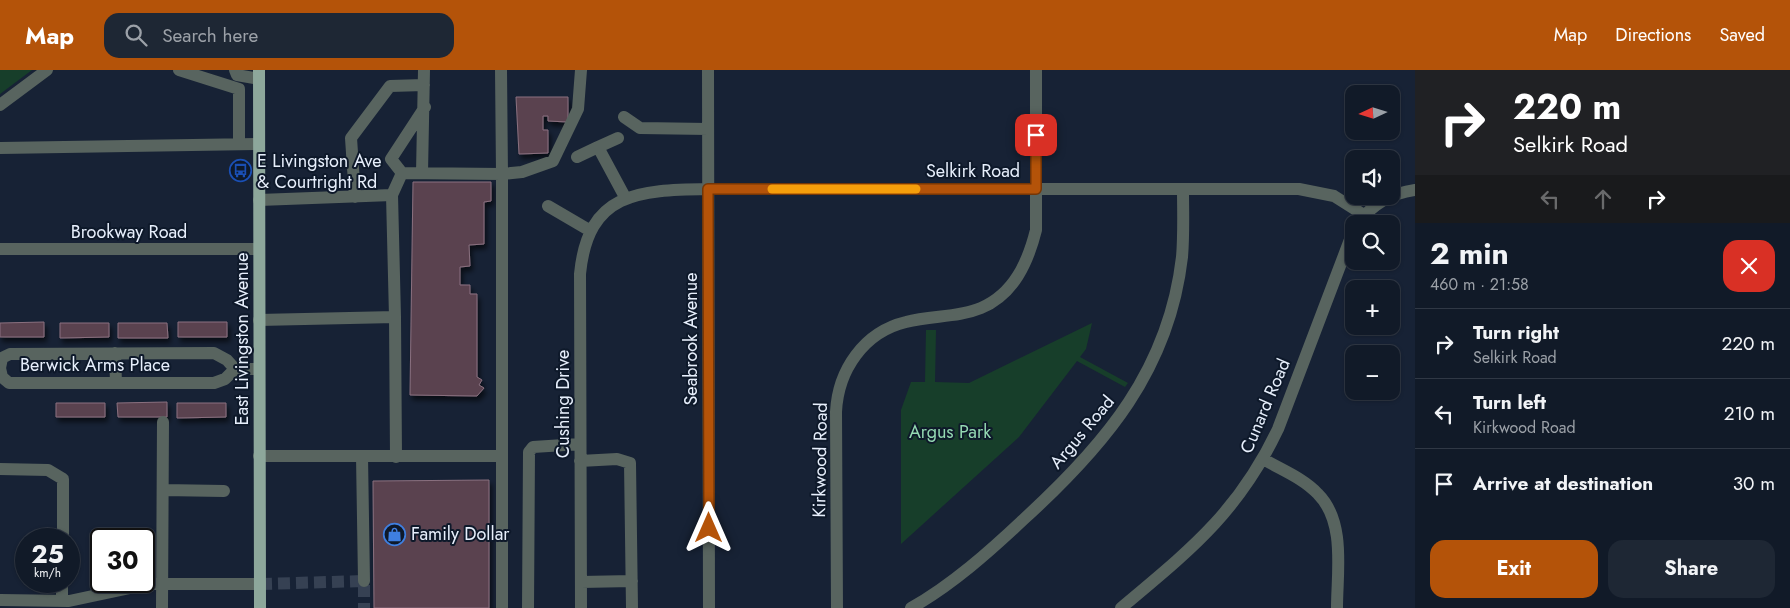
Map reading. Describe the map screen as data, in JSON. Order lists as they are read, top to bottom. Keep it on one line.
{"streets":{"main road":["East Livingston Avenue"],"street":["Selkirk Road","Brookway Road","Seabrook Avenue","Berwick Arms Place","Cushing Drive","Cunard Road","Argus Road","Kirkwood Road"]},"crossings":[["Selkirk Road","Seabrook Avenue"],["Selkirk Road","Cushing Drive"],["Selkirk Road","Argus Road"],["Selkirk Road","Kirkwood Road"],["Brookway Road","East Livingston Avenue"]],"parks":["Argus Park"],"places":{"bus stop":["E Livingston Ave & Courtright Rd"],"shop":["Family Dollar"]},"north":"left","page":{"header":"Map","search":"Search here","nav":["Map","Directions","Saved"],"turn":["220 m","Selkirk Road"],"map_buttons":["+","−"],"heading":["2 min","460 m · 21:58"],"list":[{"name":"Turn right","note":"Selkirk Road","value":"220 m"},{"name":"Turn left","note":"Kirkwood Road","value":"210 m"},{"name":"Arrive at destination","value":"30 m"}],"speed":"25 km/h","limit":"30","buttons":["Exit","Share"]}}
